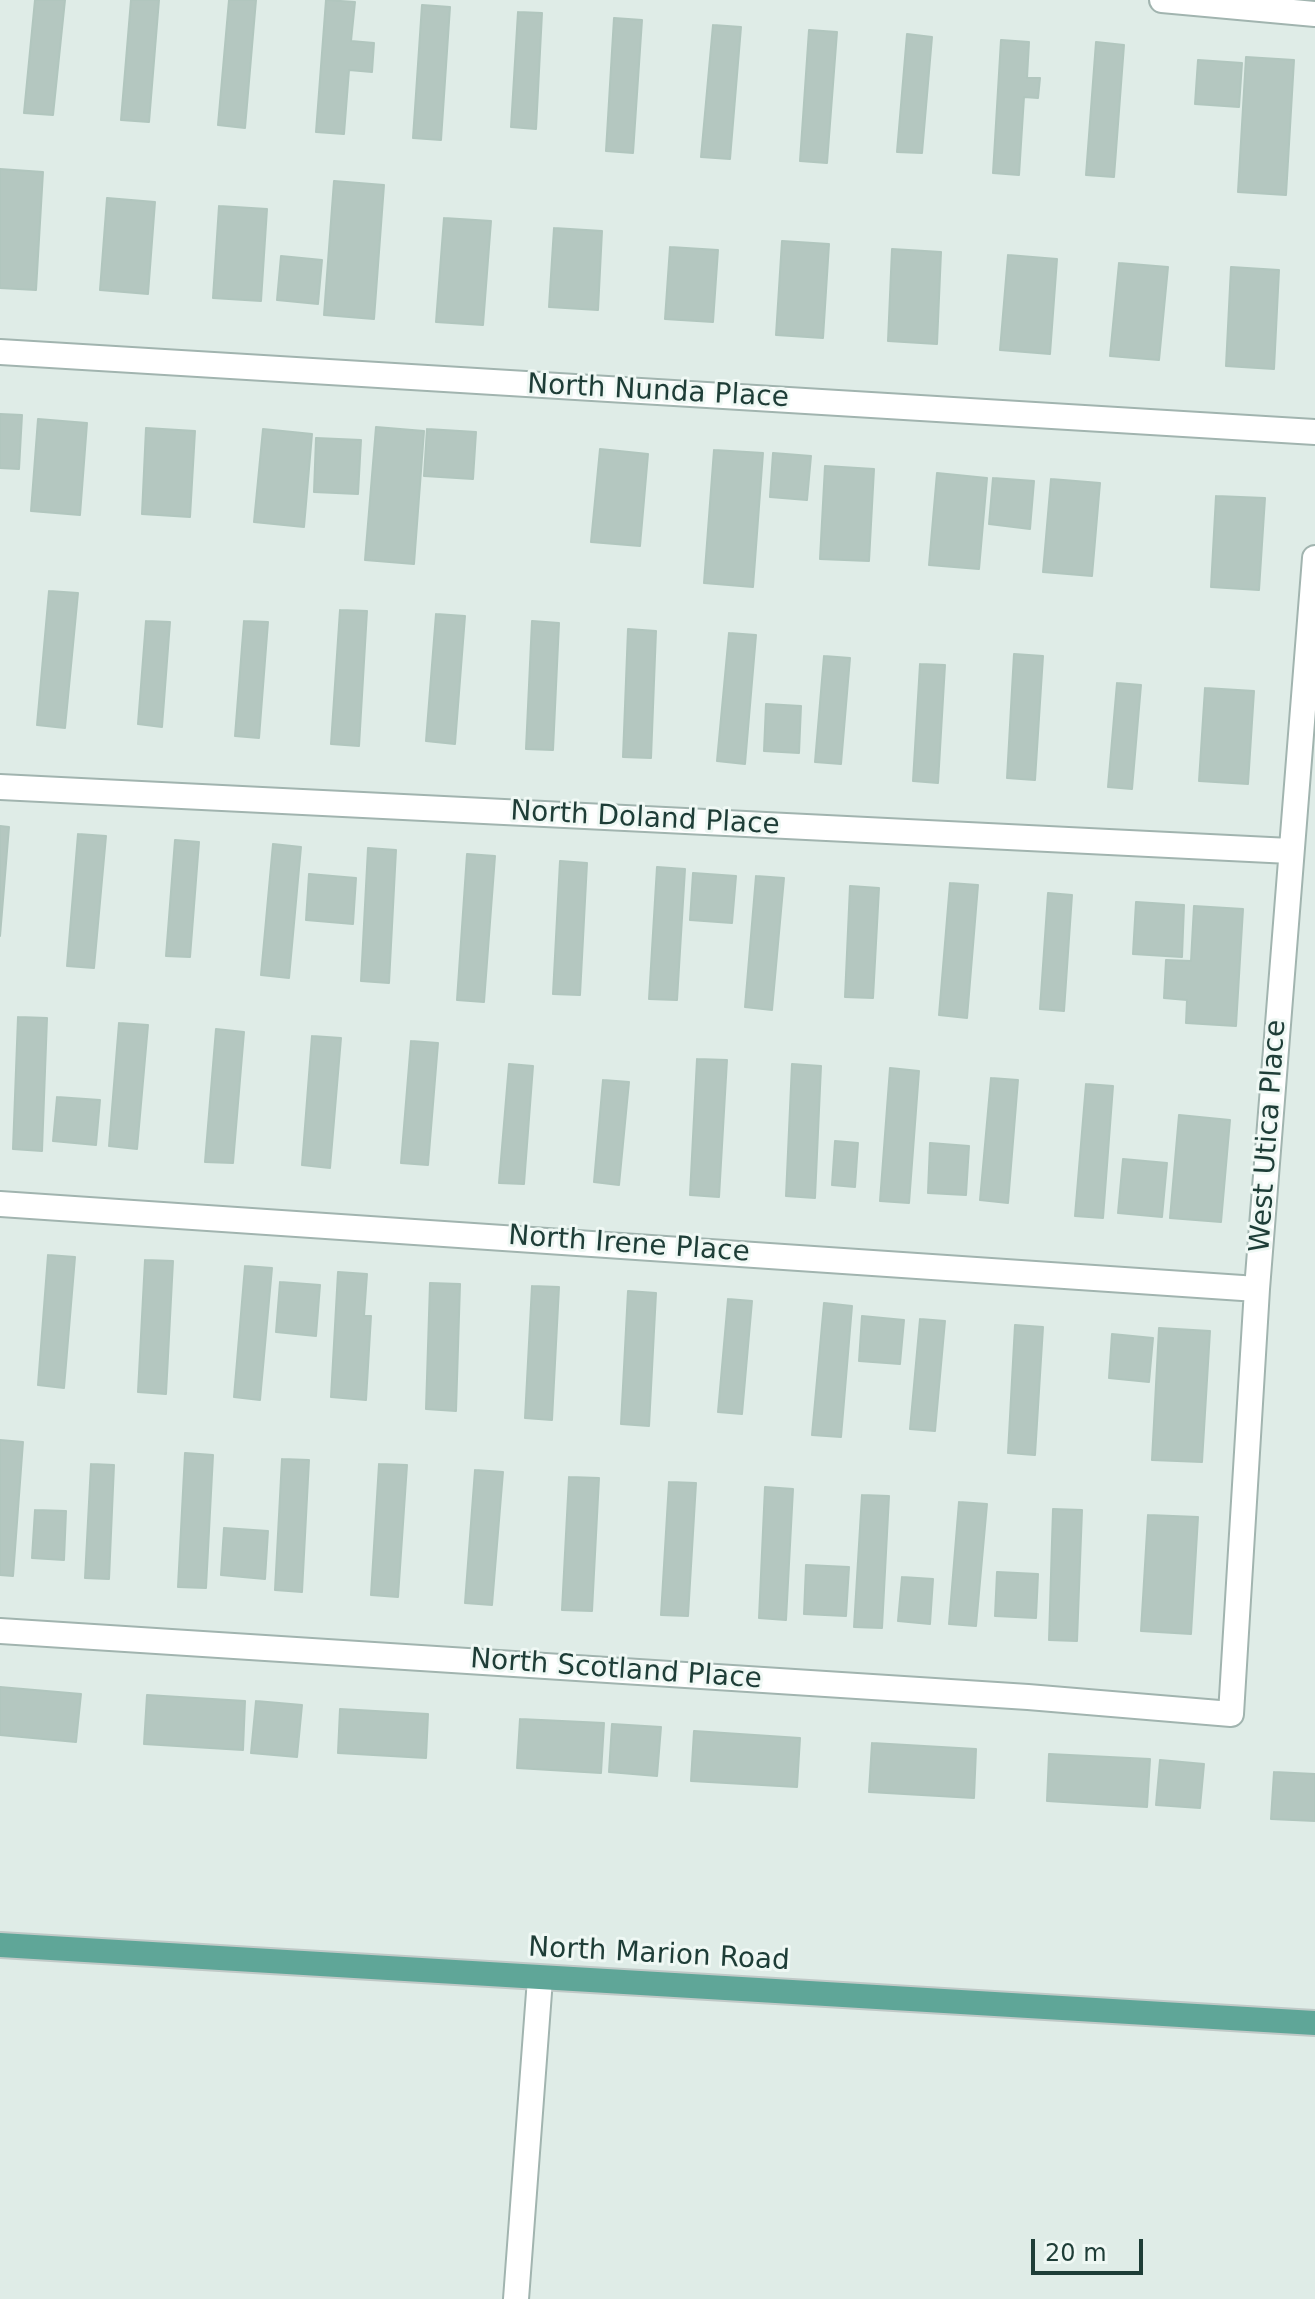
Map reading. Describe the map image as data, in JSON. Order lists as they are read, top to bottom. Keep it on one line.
{"streets":{"main road":["North Marion Road"],"street":["North Nunda Place","North Doland Place","West Utica Place","North Irene Place","North Scotland Place"]},"crossings":[["North Doland Place","West Utica Place"],["West Utica Place","North Irene Place"],["West Utica Place","North Scotland Place"]],"scale_bar":"20 m"}
